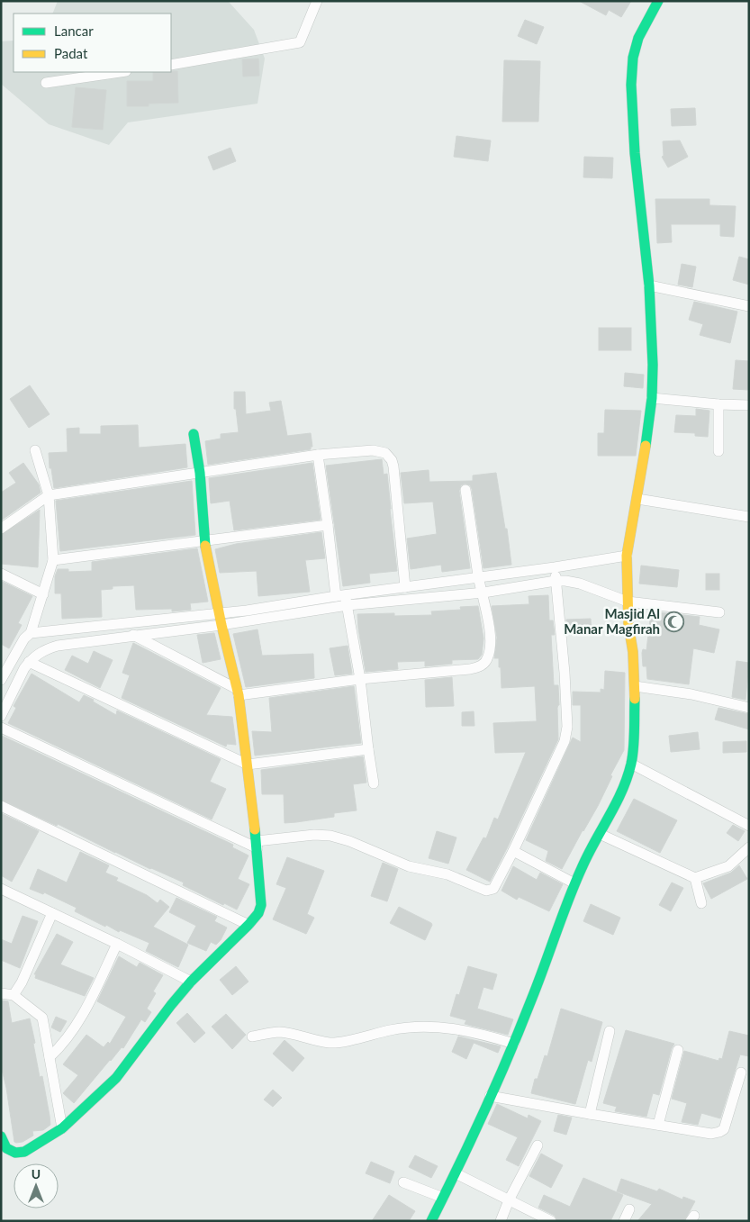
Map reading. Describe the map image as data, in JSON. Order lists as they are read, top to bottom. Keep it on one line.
{"places":{"mosque":["Masjid Al Manar Magfirah"]},"legend":["Lancar","Padat"],"north":"top"}
